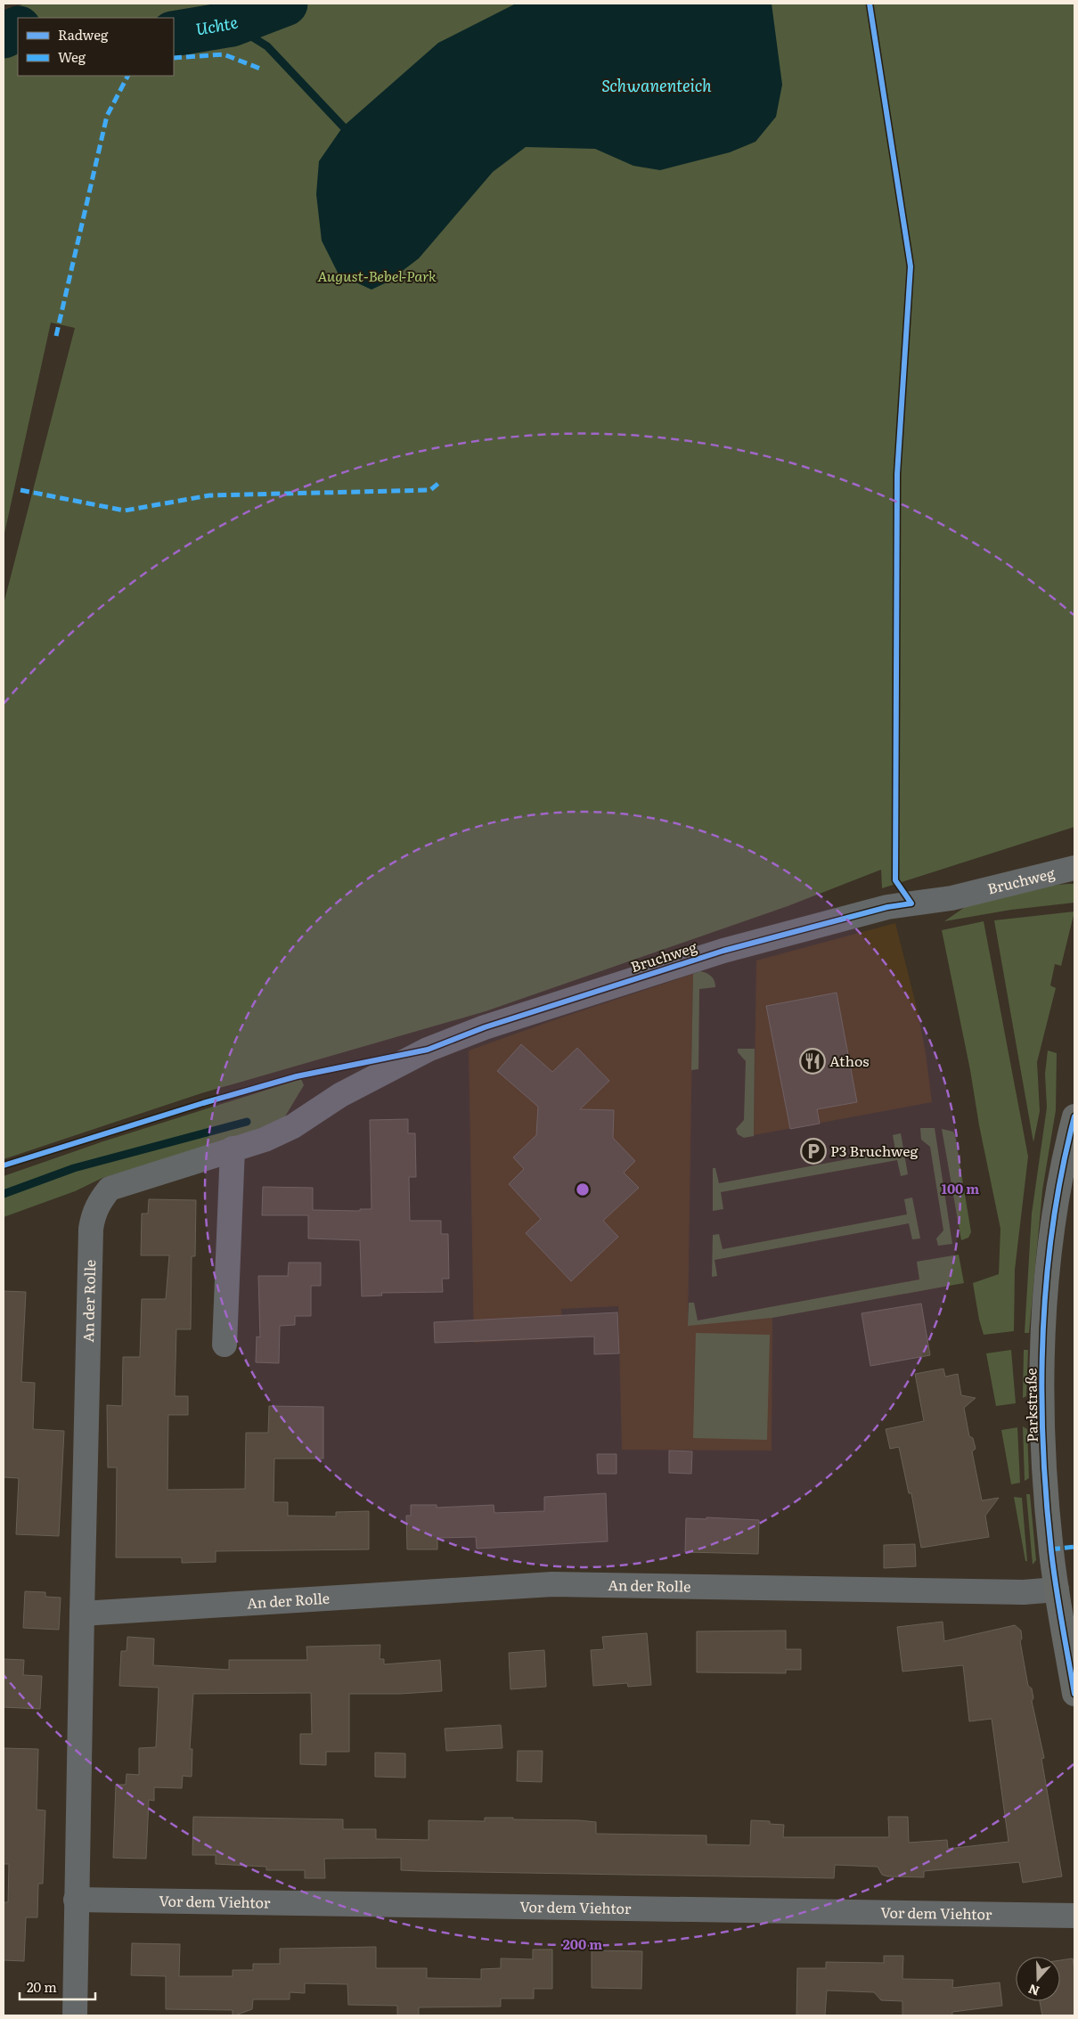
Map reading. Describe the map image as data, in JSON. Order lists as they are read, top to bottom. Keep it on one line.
{"streets":{"main road":["Parkstraße"],"street":["Bruchweg","An der Rolle","Vor dem Viehtor"]},"crossings":[["Bruchweg","An der Rolle"],["An der Rolle","Parkstraße"]],"water":["Uchte","Schwanenteich"],"parks":["August-Bebel-Park"],"places":{"restaurant":["Athos"],"parking":["P3 Bruchweg"]},"legend":["Radweg","Weg"],"scale_bar":"20 m","north":"bottom","rings":["100 m","200 m"]}
